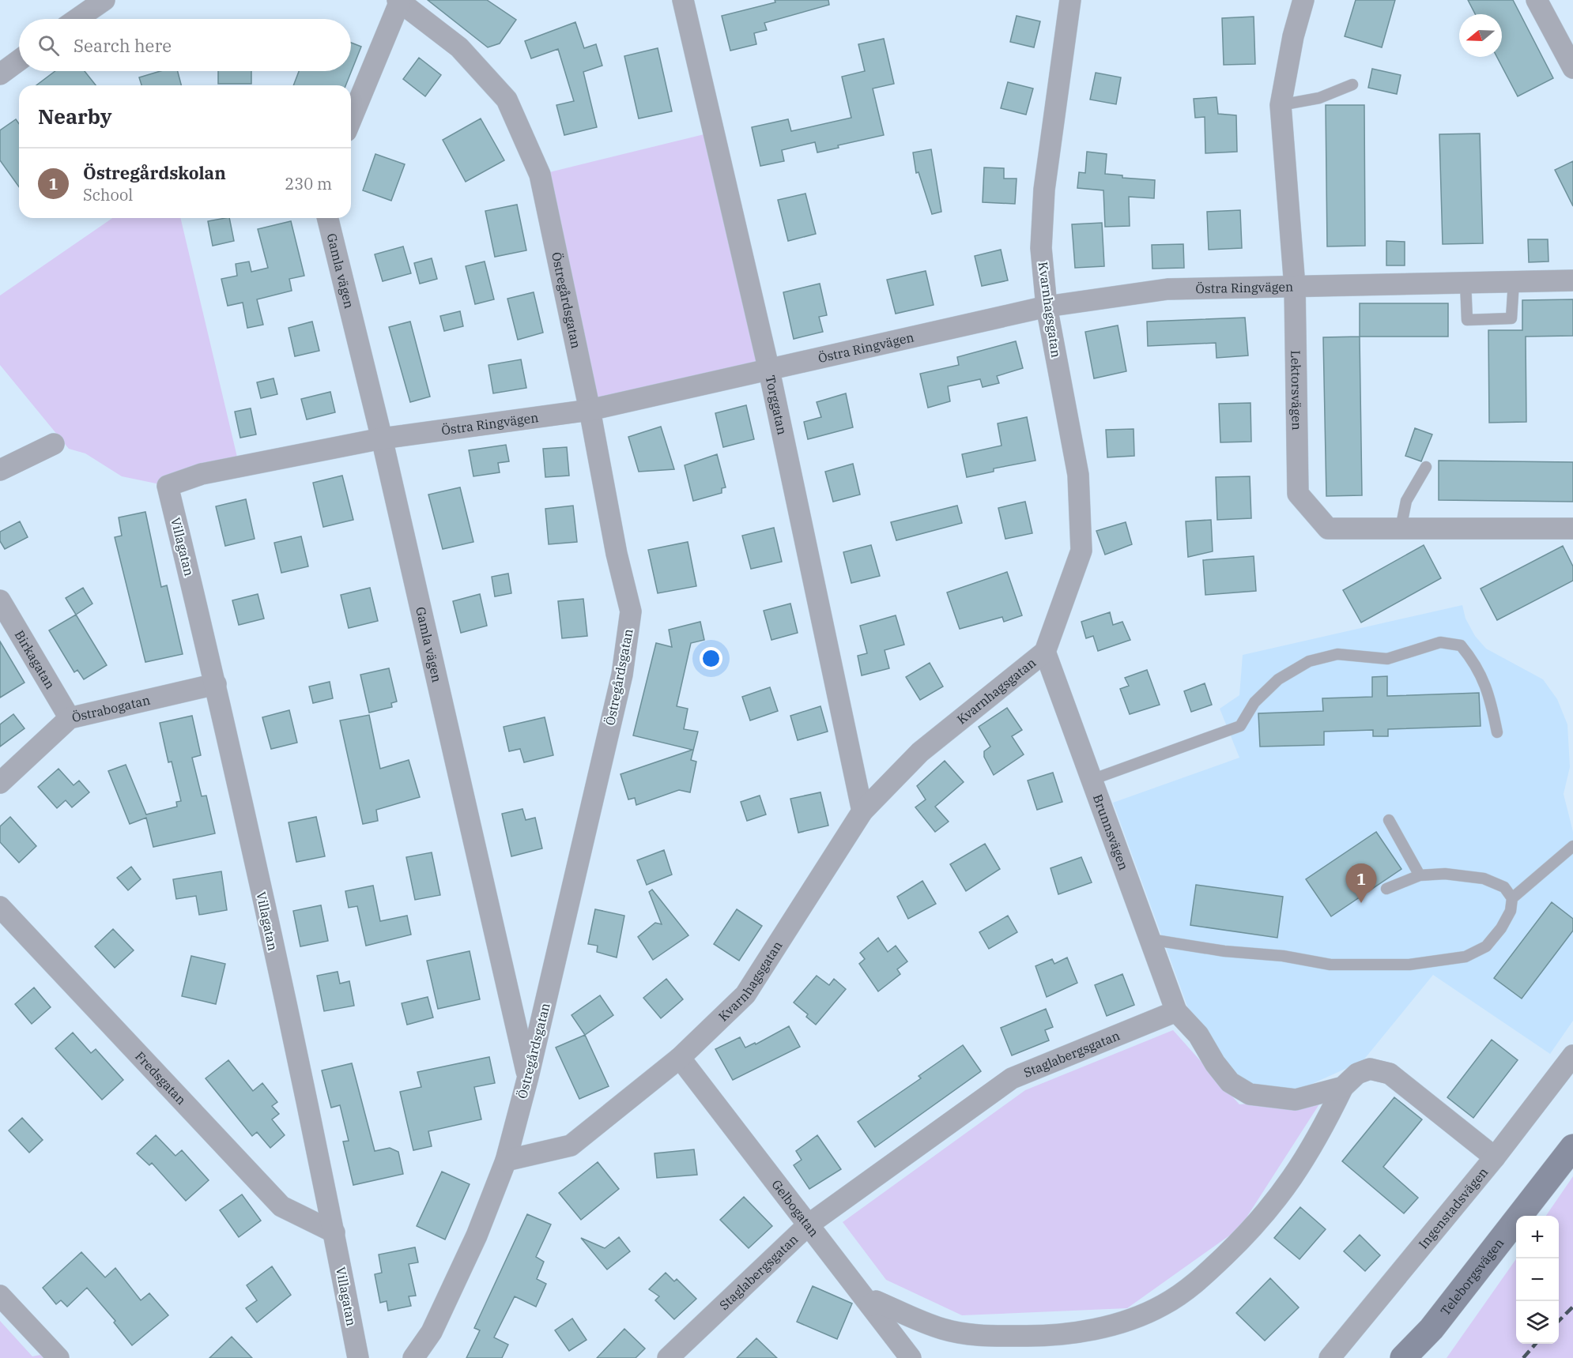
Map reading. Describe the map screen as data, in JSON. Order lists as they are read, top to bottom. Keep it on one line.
{"streets":{"main road":["Teleborgsvägen"],"street":["Gamla vägen","Östra Ringvägen","Östregårdsgatan","Kvarnhagsgatan","Lektorsvägen","Torggatan","Villagatan","Birkagatan","Östrabogatan","Brunnsvägen","Staglabergsgatan","Fredsgatan","Gelbogatan","Ingenstadsvägen"]},"crossings":[["Gamla vägen","Östra Ringvägen"],["Gamla vägen","Östregårdsgatan"],["Östra Ringvägen","Östregårdsgatan"],["Östra Ringvägen","Kvarnhagsgatan"],["Östra Ringvägen","Lektorsvägen"],["Östra Ringvägen","Torggatan"],["Östra Ringvägen","Villagatan"],["Östregårdsgatan","Kvarnhagsgatan"],["Kvarnhagsgatan","Torggatan"],["Kvarnhagsgatan","Brunnsvägen"],["Kvarnhagsgatan","Gelbogatan"],["Villagatan","Östrabogatan"],["Villagatan","Fredsgatan"],["Birkagatan","Östrabogatan"],["Brunnsvägen","Staglabergsgatan"],["Staglabergsgatan","Gelbogatan"]],"north":"left","page":{"search":"Search here","heading":"Nearby","list":[{"mark":"1","name":"Östregårdskolan","note":"School","value":"230 m"}],"pins":"1","map_buttons":["+","−"]}}
